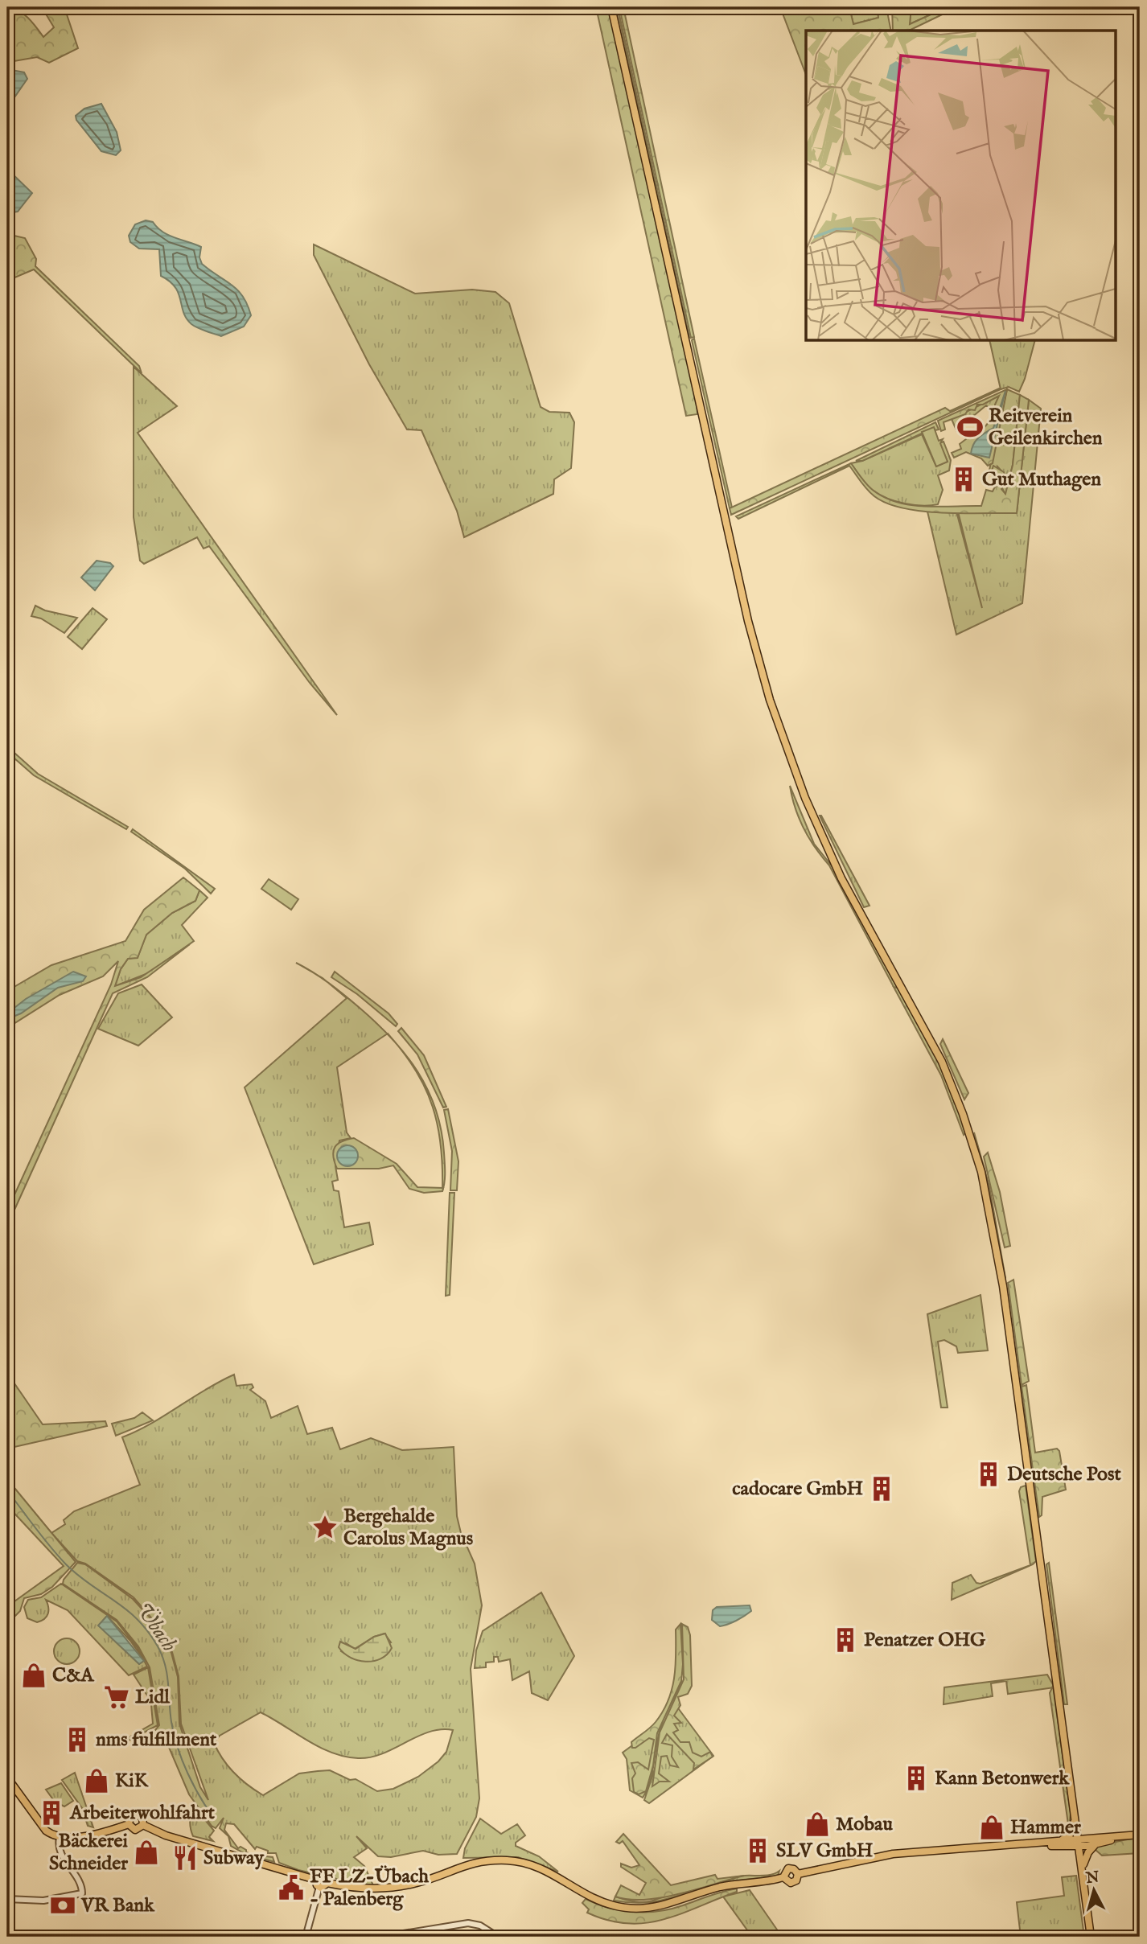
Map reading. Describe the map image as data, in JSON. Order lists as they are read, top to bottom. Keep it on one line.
{"water":["Übach"],"places":{"sports":["Reitverein Geilenkirchen"],"building":["Gut Muthagen","Deutsche Post","cadocare GmbH","Penatzer OHG","nms fulfillment","Kann Betonwerk","Arbeiterwohlfahrt","SLV GmbH"],"place":["Bergehalde Carolus Magnus"],"shop":["C&A","KiK","Mobau","Hammer","Bäckerei Schneider"],"supermarket":["Lidl"],"restaurant":["Subway"],"public building":["FF LZ-Übach - Palenberg"],"bank":["VR Bank"]},"north":"top"}
